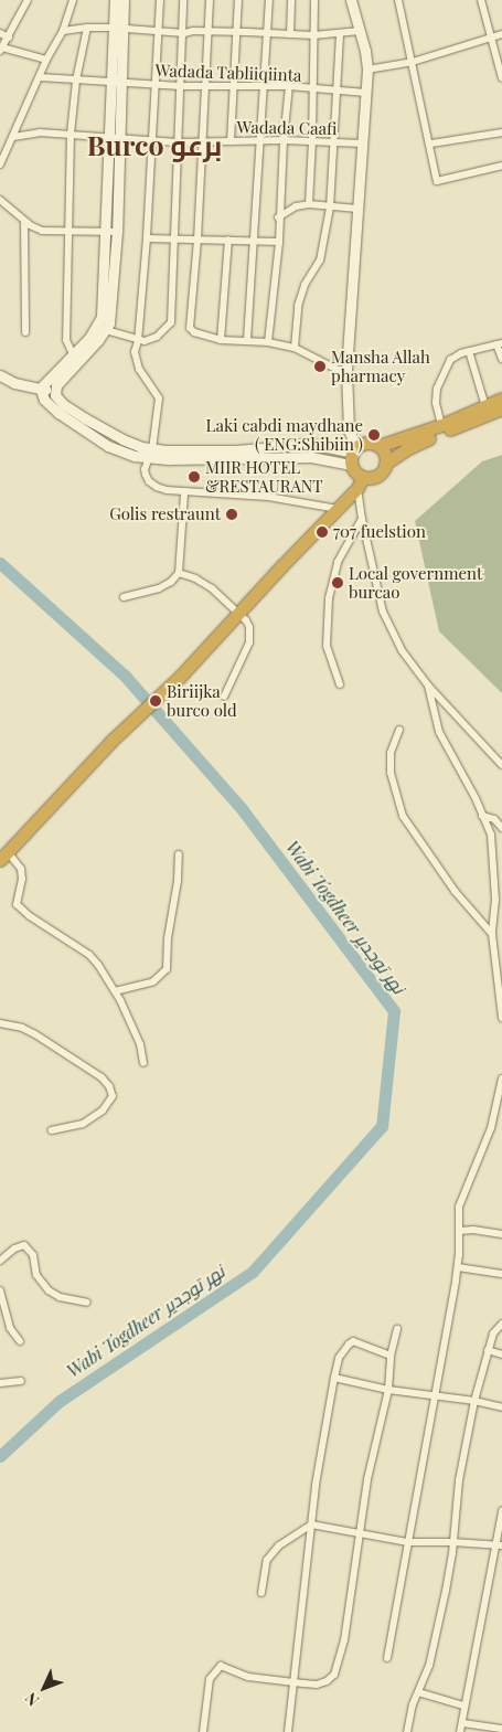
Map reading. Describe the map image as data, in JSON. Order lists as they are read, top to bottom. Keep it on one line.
{"streets":{"street":["Wadada Tabliiqiinta","Wadada Caafi"]},"districts":["Burco برعو"],"water":["Wabi Togdheer نهر توجدير"],"places":["Mansha Allah pharmacy","Laki cabdi maydhane ( ENG:Shibiin )","MIIR HOTEL &RESTAURANT","Golis restraunt","707 fuelstion","Local government burcao","Biriijka burco old"],"north":"bottom left"}
